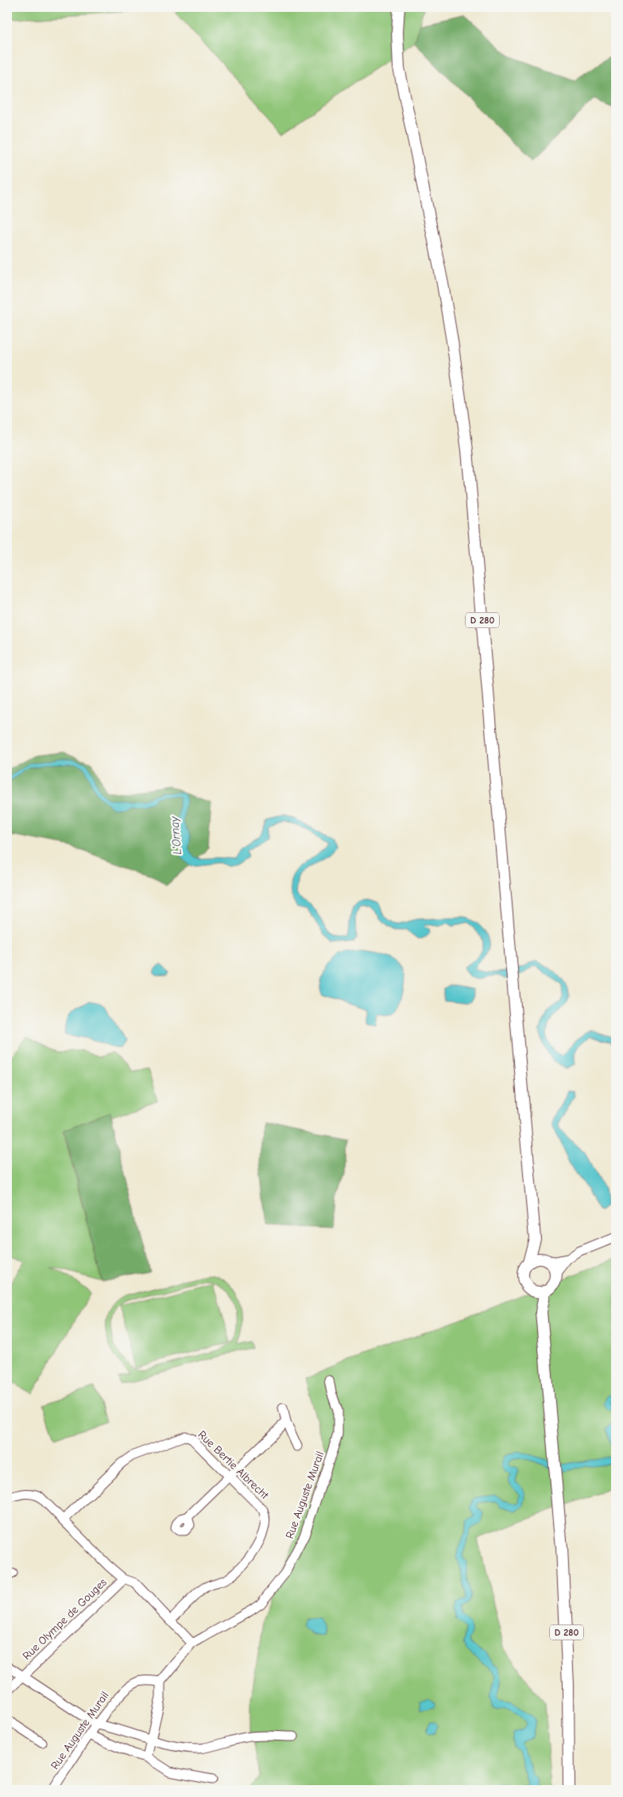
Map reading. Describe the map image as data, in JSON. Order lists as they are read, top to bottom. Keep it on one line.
{"streets":{"main road":["D 280"],"street":["Rue Bertie Albrecht","Rue Auguste Murail","Rue Olympe de Gouges"]},"water":["L'Ornay"]}
